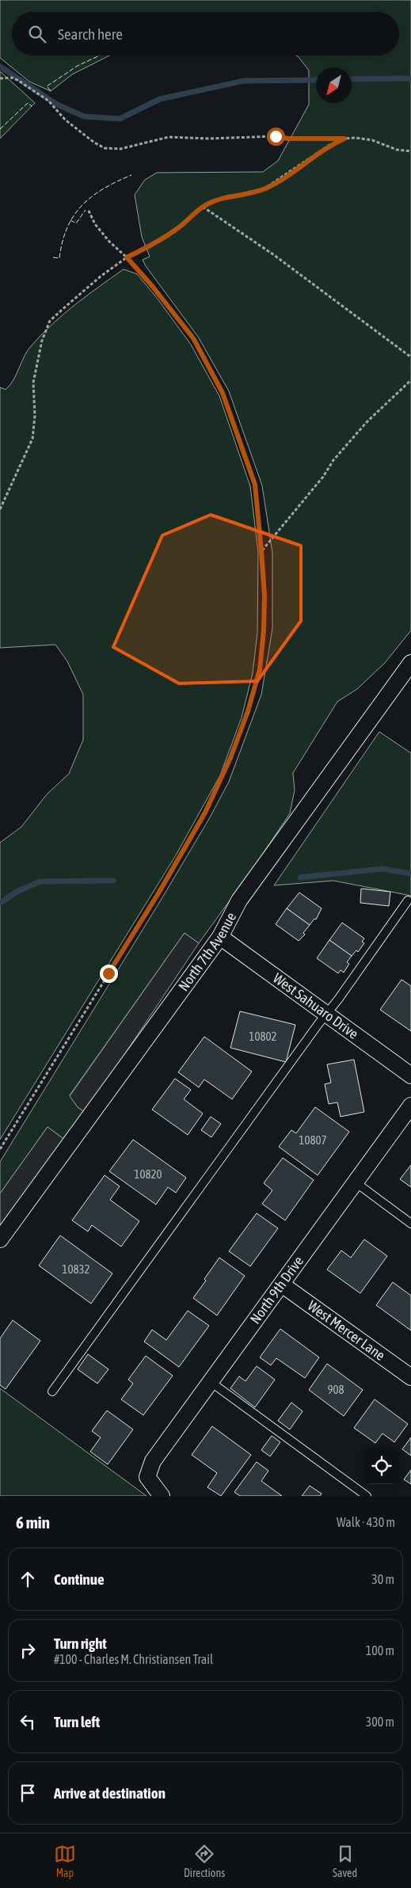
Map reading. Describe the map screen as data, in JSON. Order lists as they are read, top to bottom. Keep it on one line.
{"streets":{"street":["North 7th Avenue","West Sahuaro Drive","North 9th Drive","West Mercer Lane"]},"crossings":[["North 7th Avenue","West Sahuaro Drive"],["North 9th Drive","West Mercer Lane"]],"house_numbers":["10802","10807","10820","10832","908"],"north":"bottom left","page":{"search":"Search here","heading":["6 min","Walk · 430 m"],"list":[["Continue","30 m"],["Turn right","#100 - Charles M. Christiansen Trail","100 m"],["Turn left","300 m"],"Arrive at destination"],"nav":["Map","Directions","Saved"]}}
